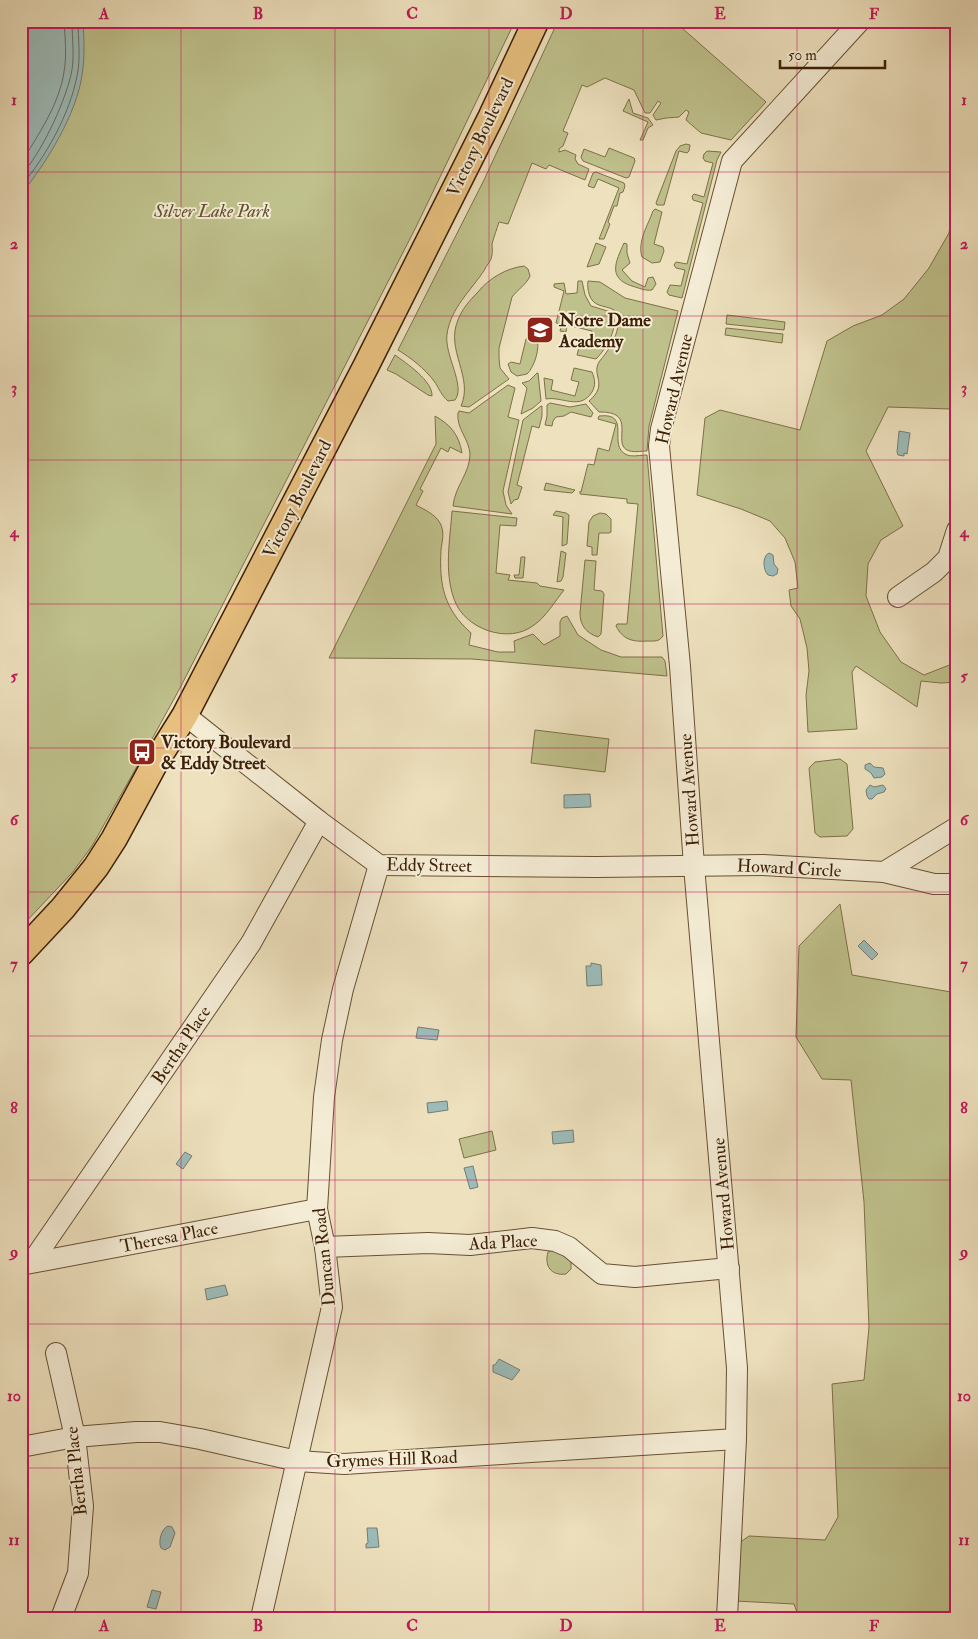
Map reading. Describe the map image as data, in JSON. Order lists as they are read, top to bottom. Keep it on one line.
{"streets":{"main road":["Victory Boulevard"],"street":["Howard Avenue","Eddy Street","Howard Circle","Bertha Place","Theresa Place","Ada Place","Duncan Road","Grymes Hill Road"]},"crossings":[["Victory Boulevard","Eddy Street"],["Howard Avenue","Eddy Street"],["Howard Avenue","Howard Circle"],["Howard Avenue","Ada Place"],["Howard Avenue","Grymes Hill Road"],["Eddy Street","Howard Circle"],["Eddy Street","Bertha Place"],["Eddy Street","Duncan Road"],["Bertha Place","Theresa Place"],["Bertha Place","Grymes Hill Road"],["Theresa Place","Duncan Road"],["Ada Place","Duncan Road"],["Duncan Road","Grymes Hill Road"]],"parks":["Silver Lake Park"],"places":{"school or university":["Notre Dame Academy"],"bus stop":["Victory Boulevard & Eddy Street"]},"scale_bar":"50 m","grid":{"columns":["A","B","C","D","E","F"],"rows":["1","2","3","4","5","6","7","8","9","10","11"]}}
